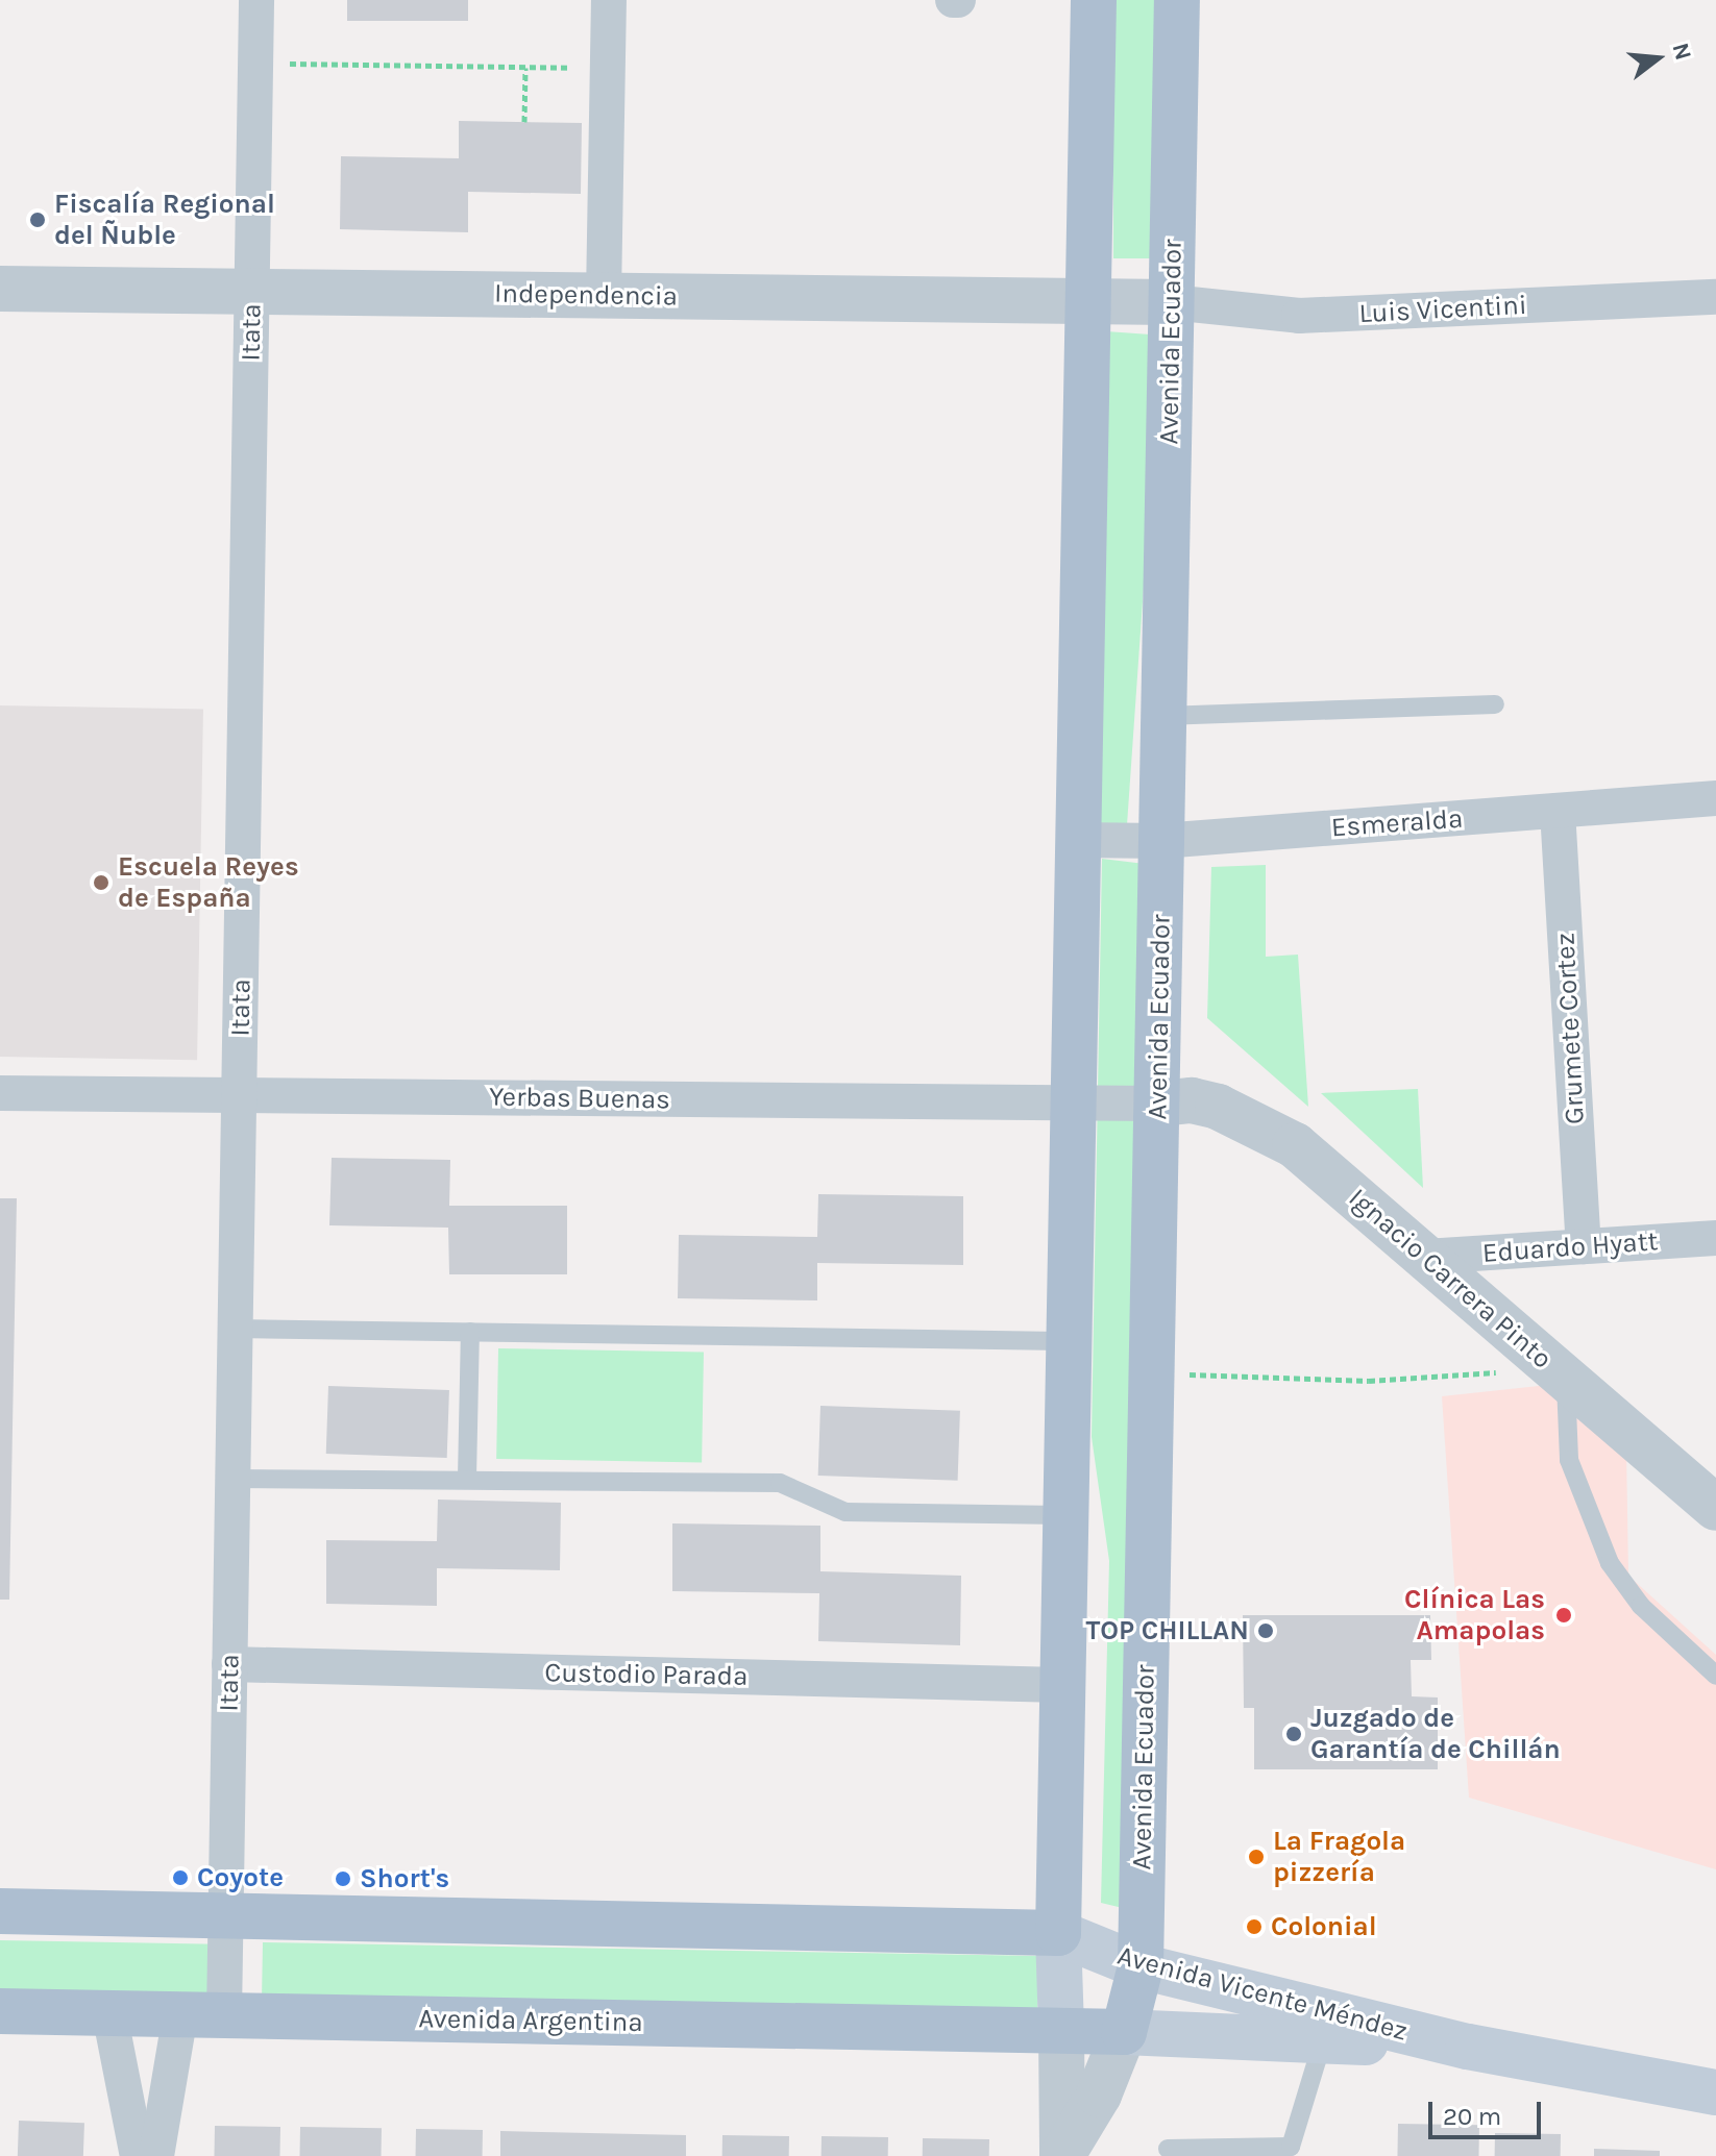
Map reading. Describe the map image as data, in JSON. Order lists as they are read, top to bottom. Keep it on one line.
{"streets":{"main road":["Avenida Ecuador","Avenida Vicente Méndez","Avenida Argentina"],"street":["Independencia","Luis Vicentini","Itata","Esmeralda","Grumete Cortez","Yerbas Buenas","Eduardo Hyatt","Ignacio Carrera Pinto","Custodio Parada"]},"crossings":[["Independencia","Luis Vicentini"],["Independencia","Itata"],["Independencia","Avenida Ecuador"],["Luis Vicentini","Avenida Ecuador"],["Itata","Yerbas Buenas"],["Itata","Custodio Parada"],["Itata","Avenida Argentina"],["Avenida Ecuador","Esmeralda"],["Avenida Ecuador","Yerbas Buenas"],["Avenida Ecuador","Ignacio Carrera Pinto"],["Avenida Ecuador","Avenida Vicente Méndez"],["Esmeralda","Grumete Cortez"],["Grumete Cortez","Eduardo Hyatt"],["Yerbas Buenas","Ignacio Carrera Pinto"],["Eduardo Hyatt","Ignacio Carrera Pinto"],["Avenida Vicente Méndez","Avenida Argentina"]],"places":["Fiscalía Regional del Ñuble","Escuela Reyes de España","Clínica Las Amapolas","TOP CHILLAN","Juzgado de Garantía de Chillán","La Fragola pizzería","Coyote","Short's","Colonial"],"scale_bar":"20 m","north":"right"}
